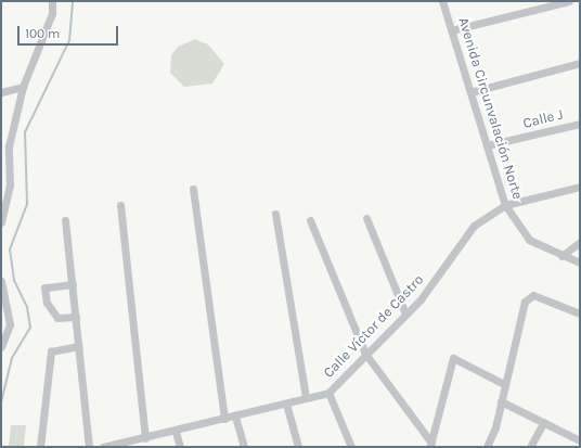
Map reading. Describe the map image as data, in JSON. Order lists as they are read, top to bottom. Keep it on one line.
{"streets":{"street":["Avenida Circunvalación Norte","Calle J","Calle Víctor de Castro"]},"crossings":[["Avenida Circunvalación Norte","Calle J"],["Avenida Circunvalación Norte","Calle Víctor de Castro"]],"scale_bar":"100 m"}
